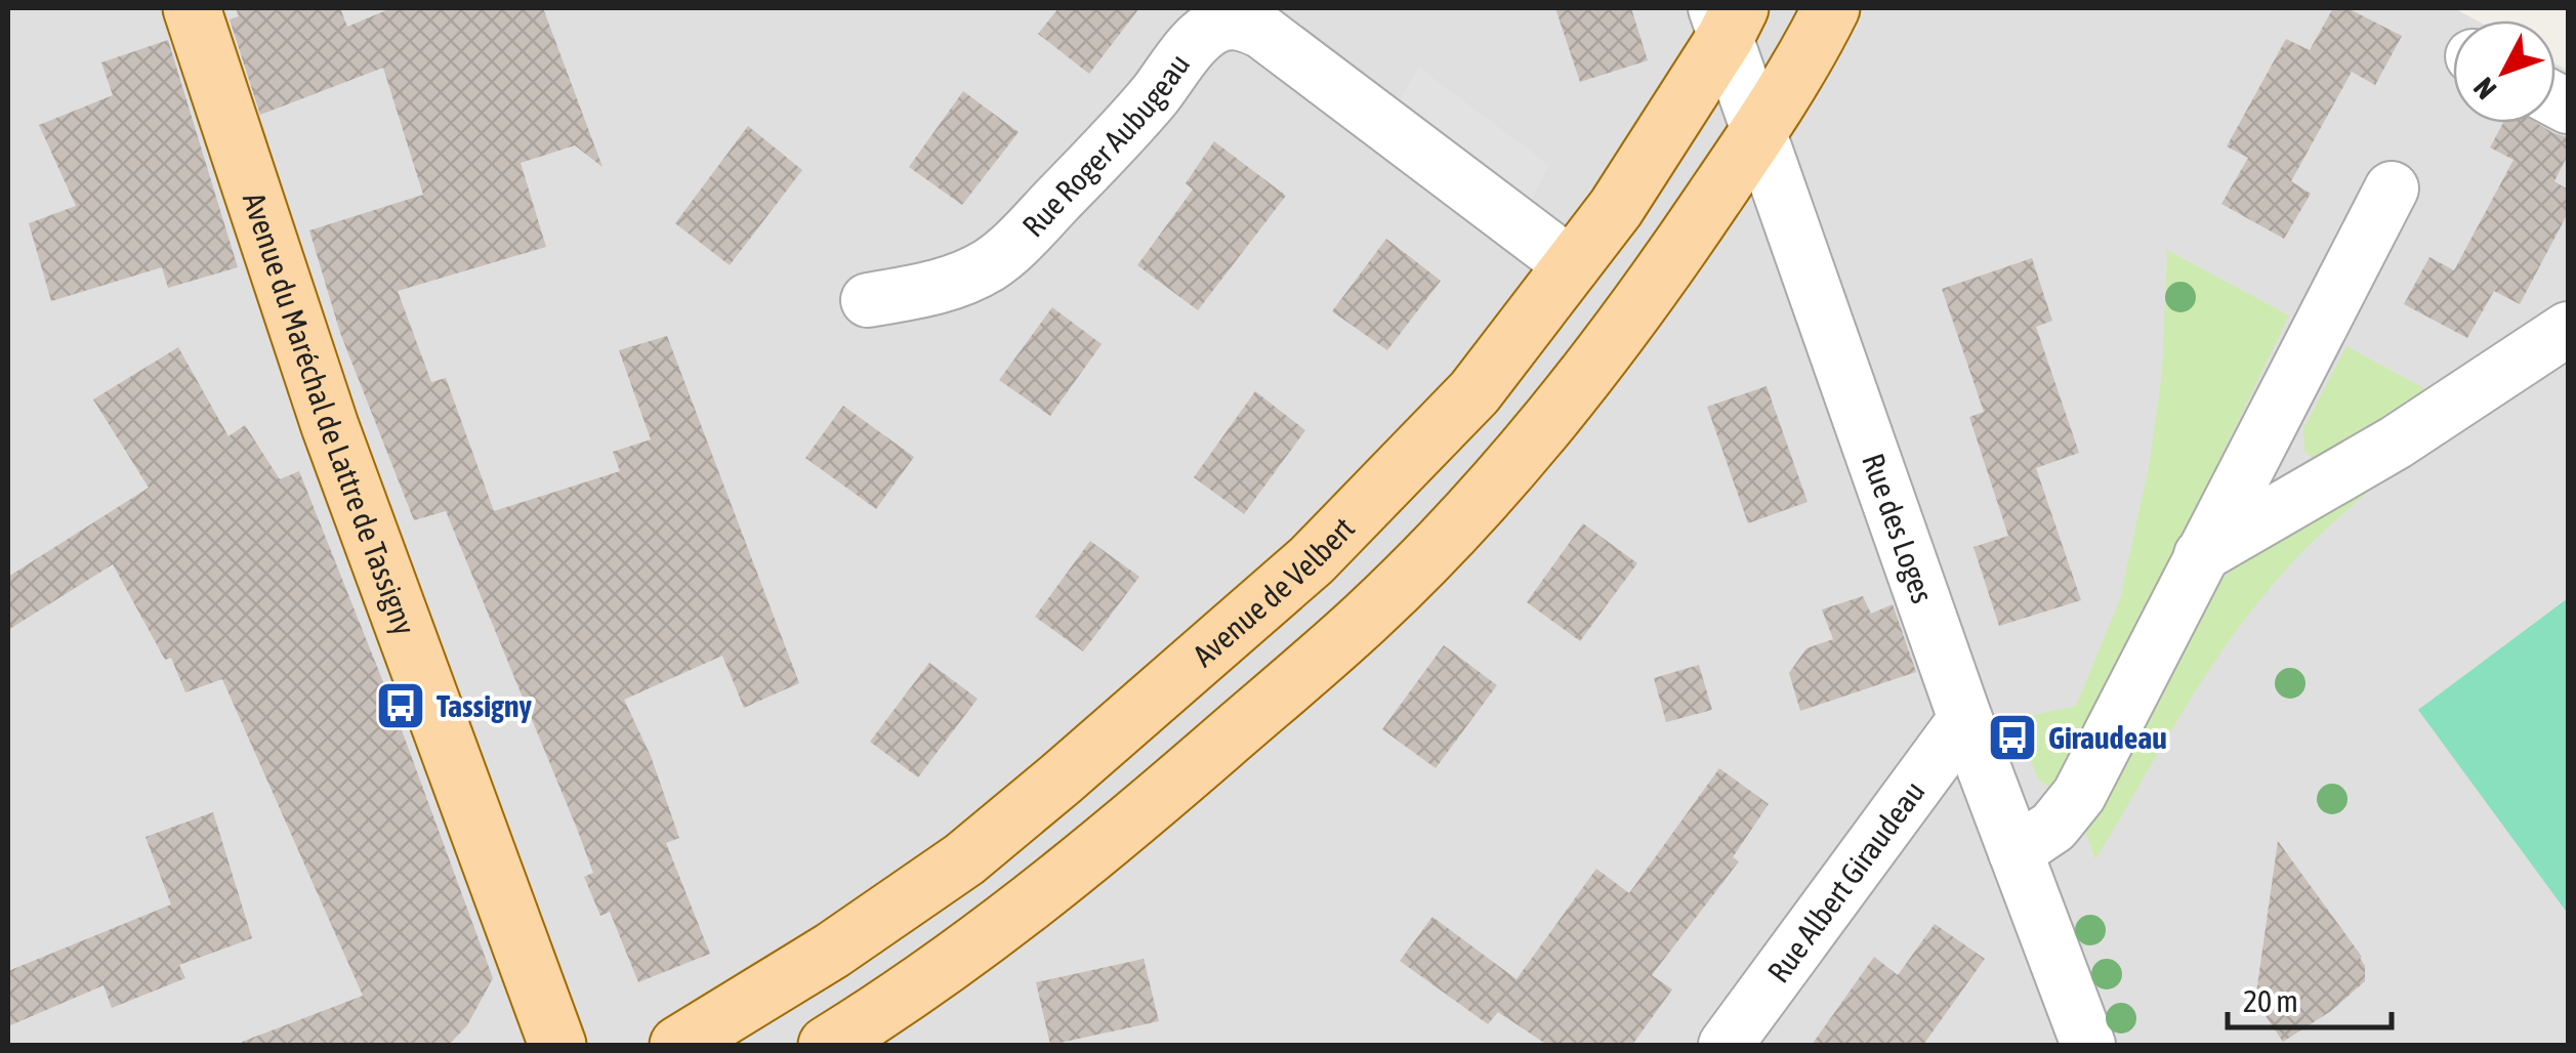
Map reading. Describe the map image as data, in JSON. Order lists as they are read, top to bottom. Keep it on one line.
{"streets":{"main road":["Avenue du Maréchal de Lattre de Tassigny","Avenue de Velbert"],"street":["Rue Roger Aubugeau","Rue des Loges","Rue Albert Giraudeau"]},"crossings":[["Rue Roger Aubugeau","Avenue de Velbert"],["Rue des Loges","Avenue de Velbert"],["Rue des Loges","Rue Albert Giraudeau"]],"places":{"bus stop":["Tassigny","Giraudeau"]},"scale_bar":"20 m","north":"bottom left"}
